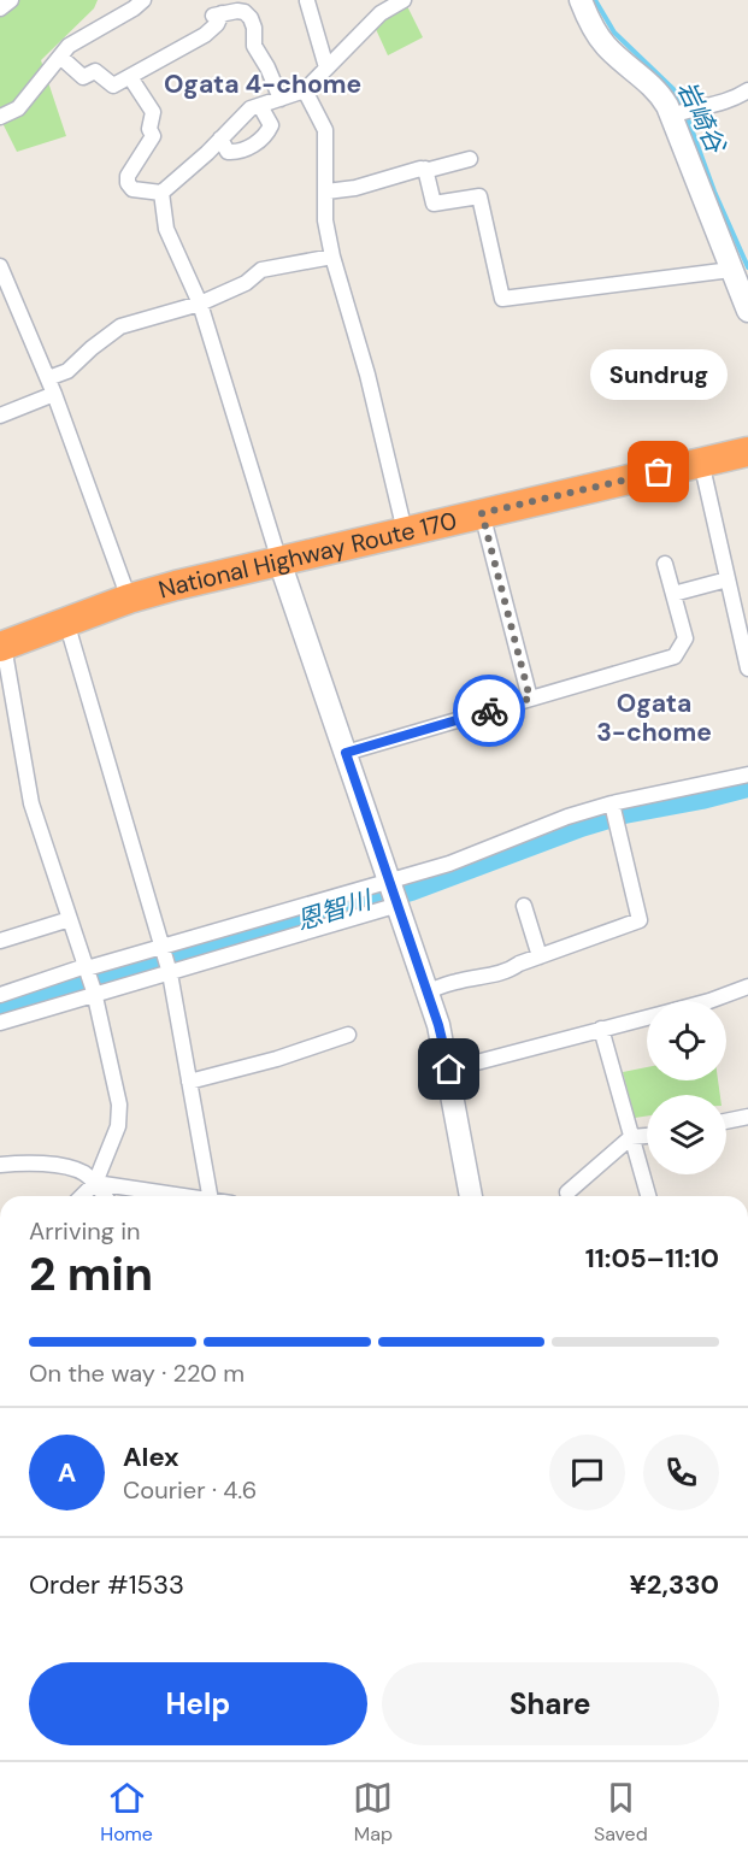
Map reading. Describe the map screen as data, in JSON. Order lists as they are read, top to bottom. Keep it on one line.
{"streets":{"highway":["National Highway Route 170"]},"districts":["Ogata 4-chome","Ogata 3-chome"],"water":["岩崎谷","恩智川"],"places":["Sundrug"],"page":{"bubble":"Sundrug","heading":["2 min","Arriving in","11:05–11:10"],"panel":["Alex","Courier · 4.6","Order #1533","¥2,330"],"bar":"On the way · 220 m","round":"A","buttons":["Help","Share"],"tabs":["Home","Map","Saved"]}}
